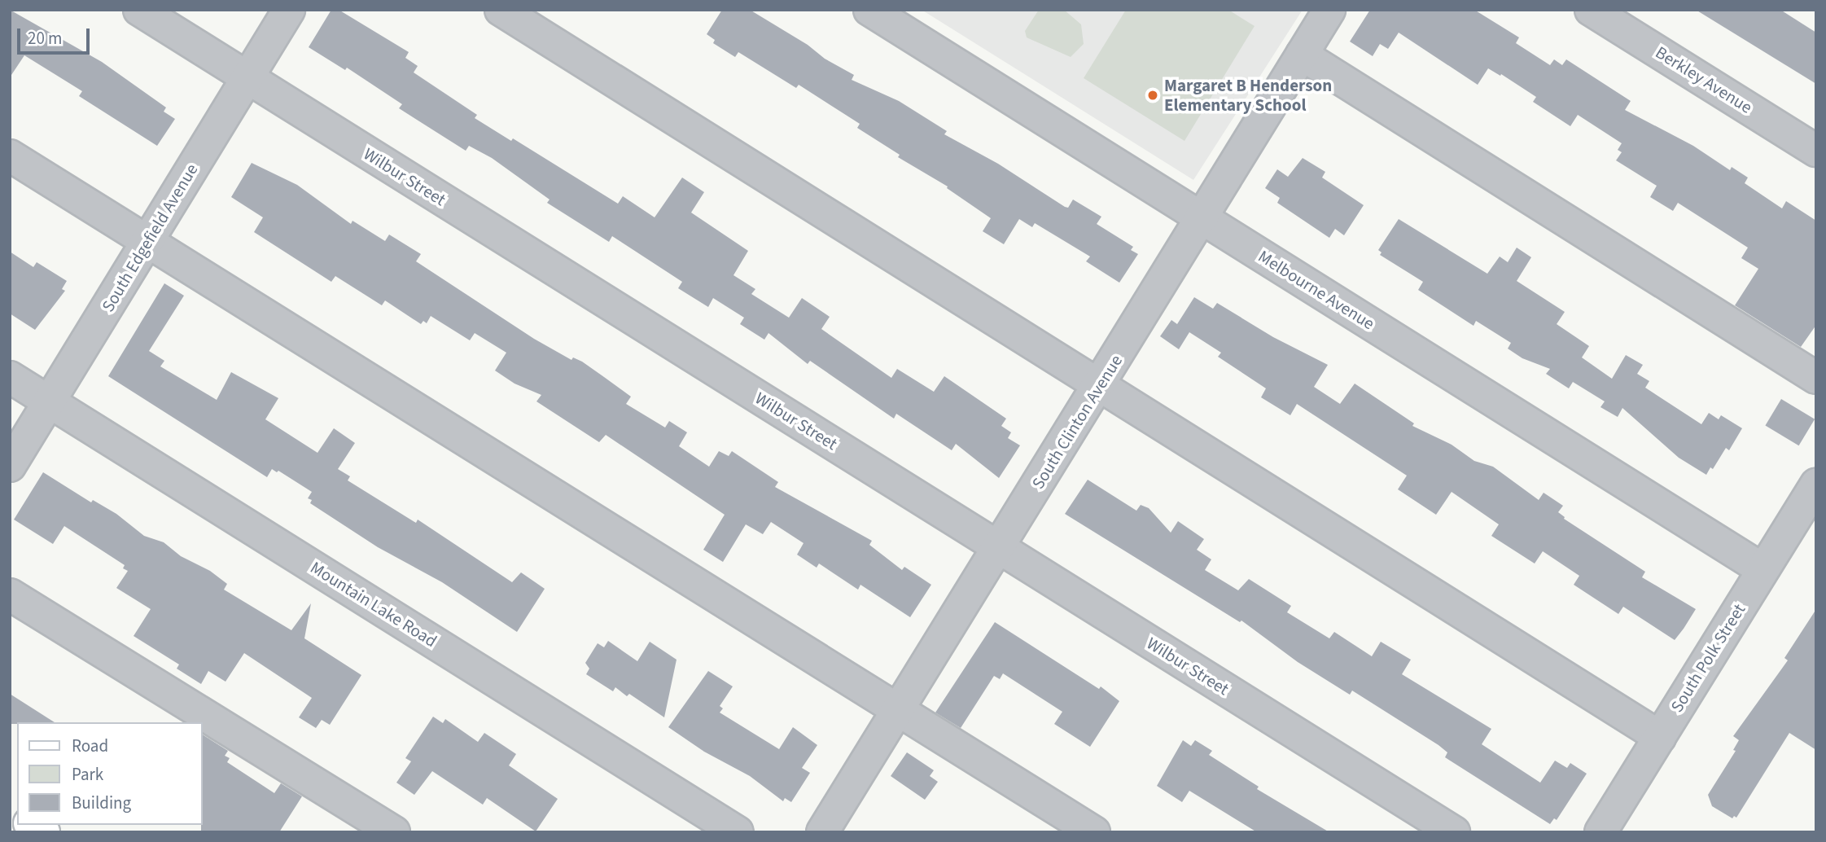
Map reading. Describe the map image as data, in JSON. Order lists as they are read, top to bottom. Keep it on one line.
{"streets":{"street":["Berkley Avenue","Wilbur Street","South Edgefield Avenue","Melbourne Avenue","South Clinton Avenue","Mountain Lake Road","South Polk Street"]},"crossings":[["Wilbur Street","South Edgefield Avenue"],["Wilbur Street","South Clinton Avenue"],["South Edgefield Avenue","Mountain Lake Road"],["Melbourne Avenue","South Clinton Avenue"],["Melbourne Avenue","South Polk Street"]],"places":["Margaret B Henderson Elementary School"],"legend":["Road","Park","Building"],"scale_bar":"20 m"}
